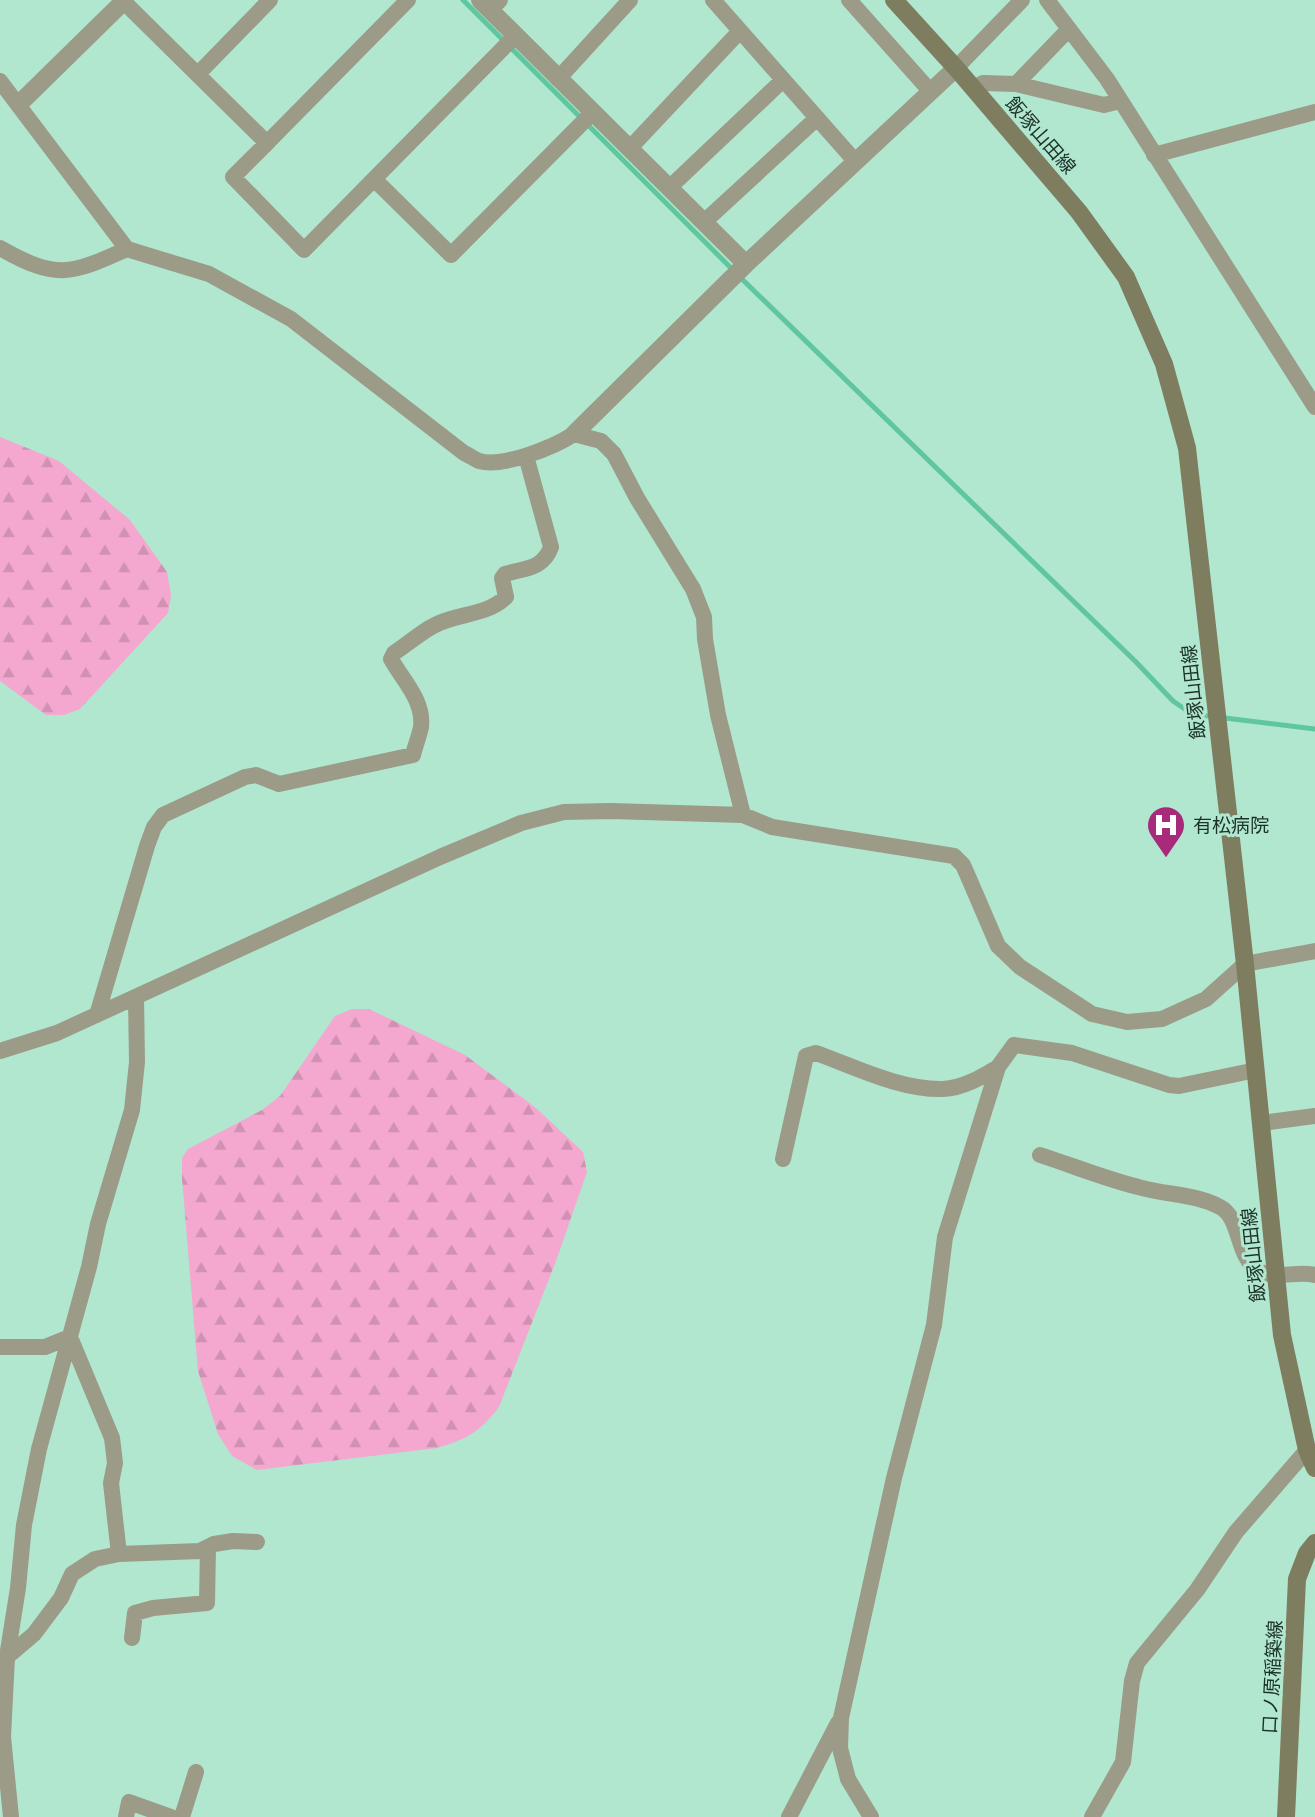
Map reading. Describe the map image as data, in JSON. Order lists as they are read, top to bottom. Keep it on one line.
{"streets":{"main road":["飯塚山田線","口ノ原稲築線"]},"places":{"hospital":["有松病院"]}}
